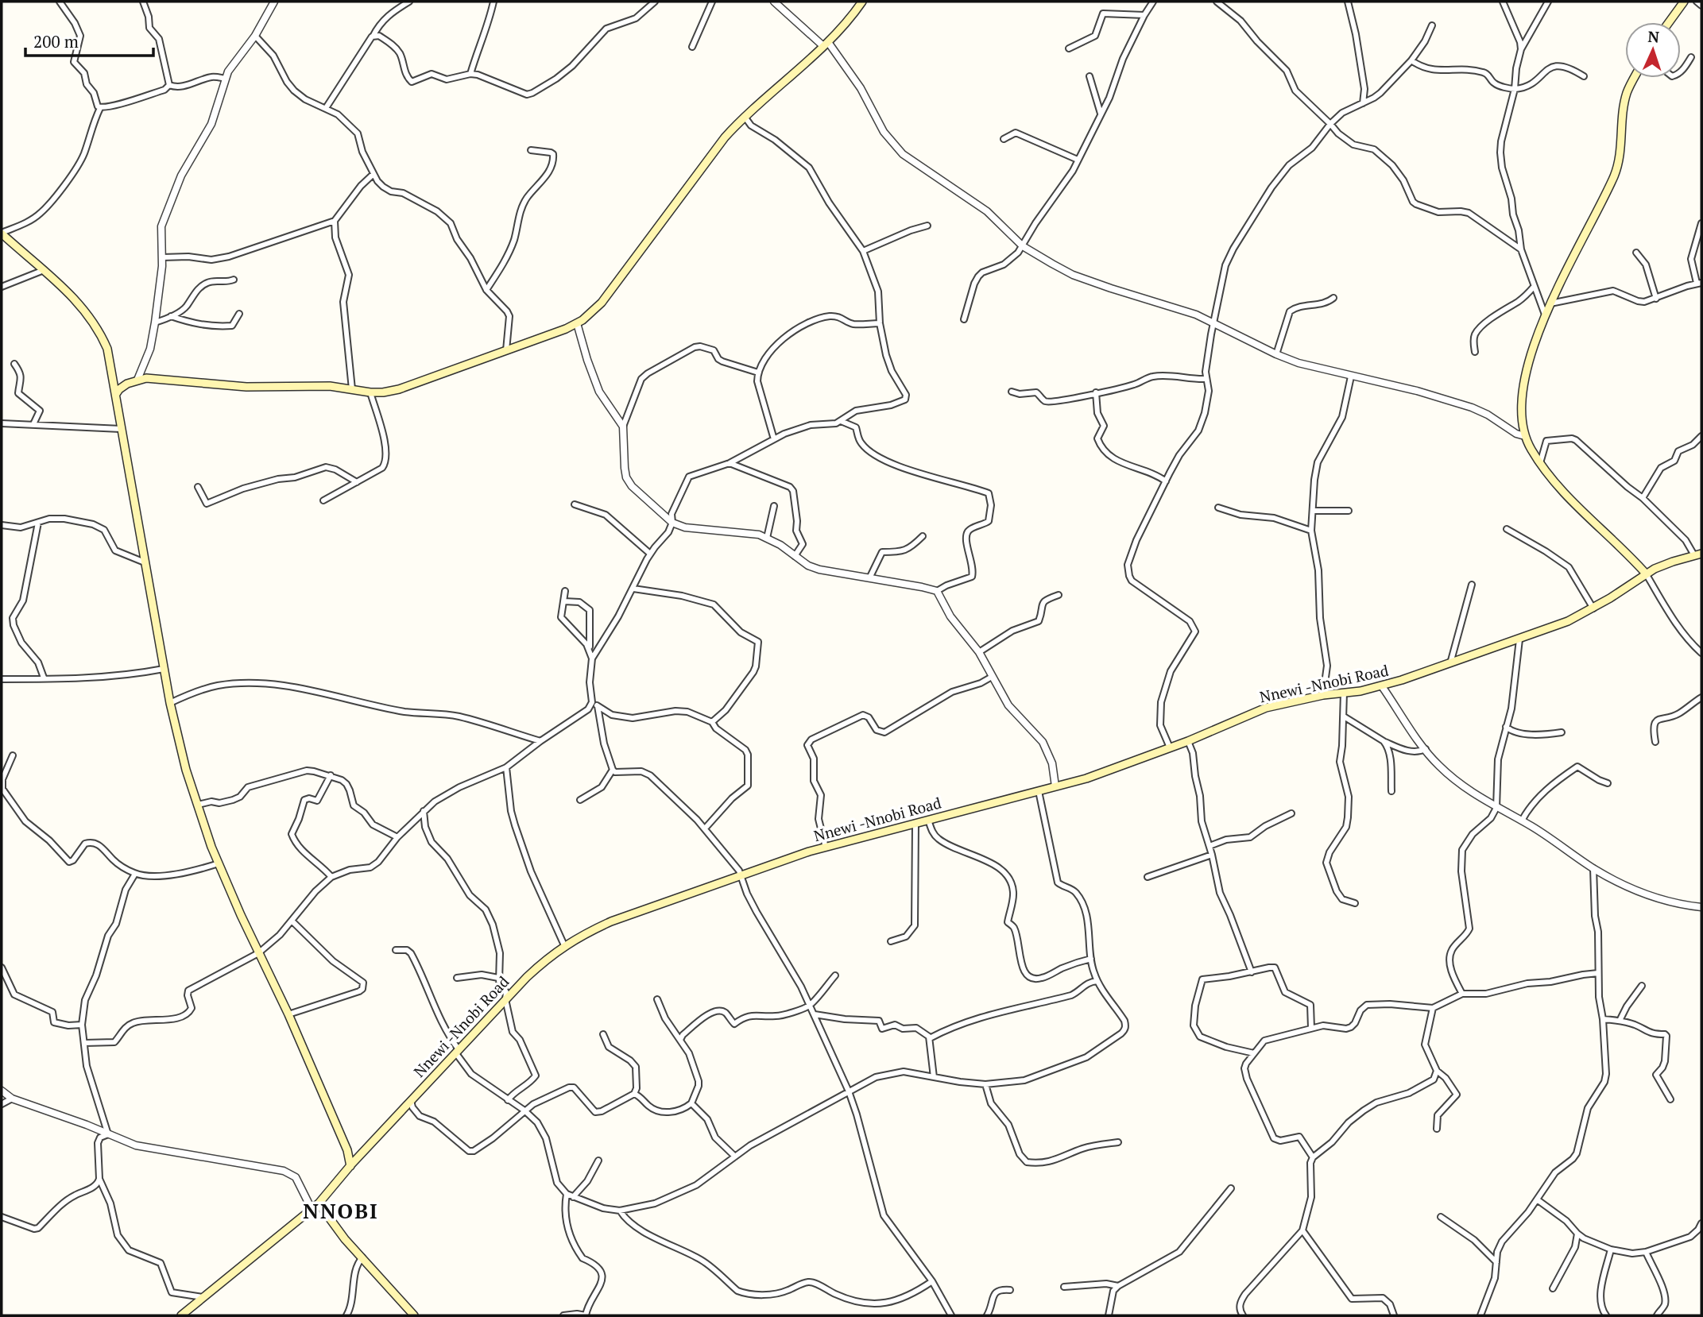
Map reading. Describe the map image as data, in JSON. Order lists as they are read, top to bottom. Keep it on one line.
{"streets":{"main road":["Nnewi -Nnobi Road"]},"districts":["NNOBI"],"scale_bar":"200 m","north":"top"}
